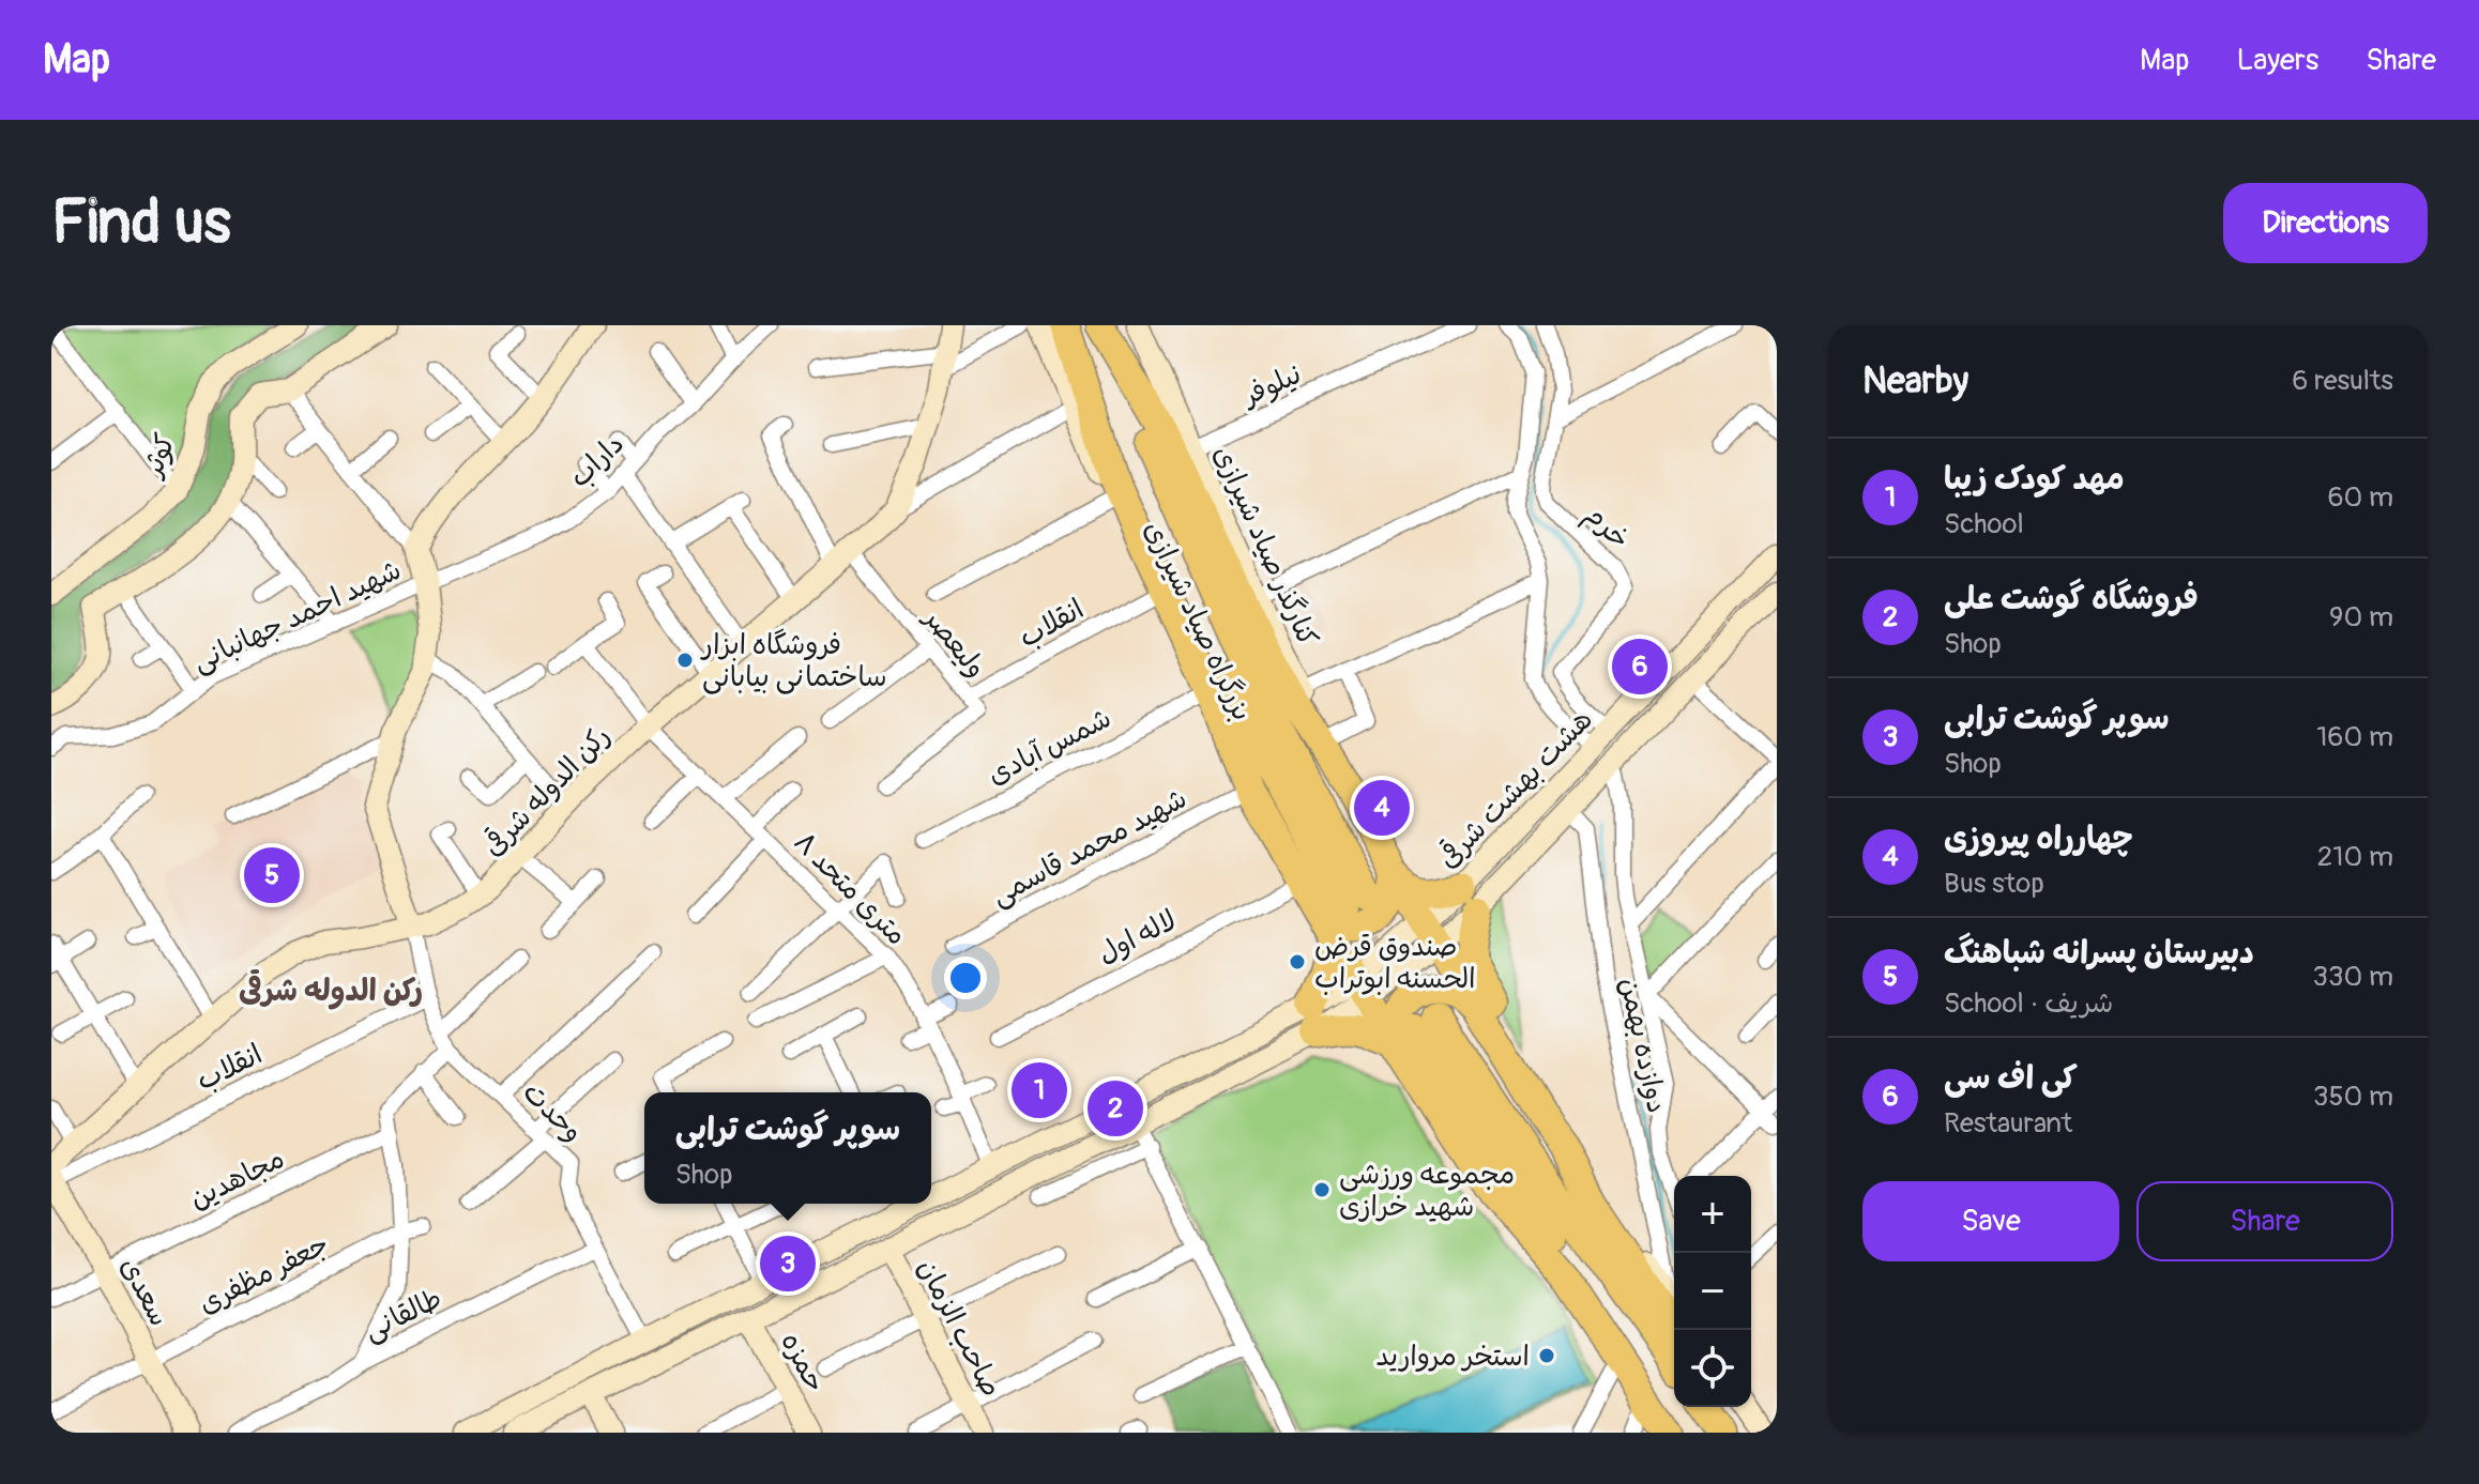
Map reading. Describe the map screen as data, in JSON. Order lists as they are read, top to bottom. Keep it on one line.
{"streets":{"highway":["بزرگراه صیاد شیرازی"],"main road":["کوثر","کنارگذر صیاد شیرازی","هشت بهشت شرقی","رکن الدوله شرقی","سعدی","صاحب الزمان","حمزه"],"street":["نیلوفر","داراب","خرم","شهید احمد جهانبانی","انقلاب","ولیعصر","شمس آبادی","شهید محمد قاسمی","۸ متری متحد","لاله اول","دوازده بهمن","وحدت","مجاهدین","جعفر مظفری","طالقانی"]},"crossings":[["نیلوفر","کنارگذر صیاد شیرازی"],["داراب","شهید احمد جهانبانی"],["خرم","هشت بهشت شرقی"],["انقلاب","ولیعصر"],["انقلاب","رکن الدوله شرقی"],["انقلاب","وحدت"],["انقلاب","سعدی"],["ولیعصر","رکن الدوله شرقی"],["هشت بهشت شرقی","دوازده بهمن"],["رکن الدوله شرقی","۸ متری متحد"],["رکن الدوله شرقی","وحدت"],["رکن الدوله شرقی","سعدی"],["وحدت","طالقانی"],["مجاهدین","سعدی"],["جعفر مظفری","سعدی"]],"districts":["رکن الدوله شرقی"],"places":["فروشگاه ابزار ساختمانی بیابانی","صندوق قرض الحسنه ابوتراب","مجموعه ورزشی شهید خرازی","استخر مروارید"],"page":{"header":"Map","nav":["Map","Layers","Share"],"buttons":["Directions",["Save","Share"]],"title":"Find us","heading":["Nearby","6 results"],"list":[{"mark":"1","name":"مهد کودک زیبا","note":"School","value":"60 m"},{"mark":"2","name":"فروشگاه گوشت علی","note":"Shop","value":"90 m"},{"mark":"3","name":"سوپر گوشت ترابی","note":"Shop","value":"160 m"},{"mark":"4","name":"چهارراه پیروزی","note":"Bus stop","value":"210 m"},{"mark":"5","name":"دبیرستان پسرانه شباهنگ","note":"School · شریف","value":"330 m"},{"mark":"6","name":"کی اف سی","note":"Restaurant","value":"350 m"}],"pins":["6","4","5","1","2","3"],"popup":["سوپر گوشت ترابی","Shop"],"map_buttons":["+","−"]}}
